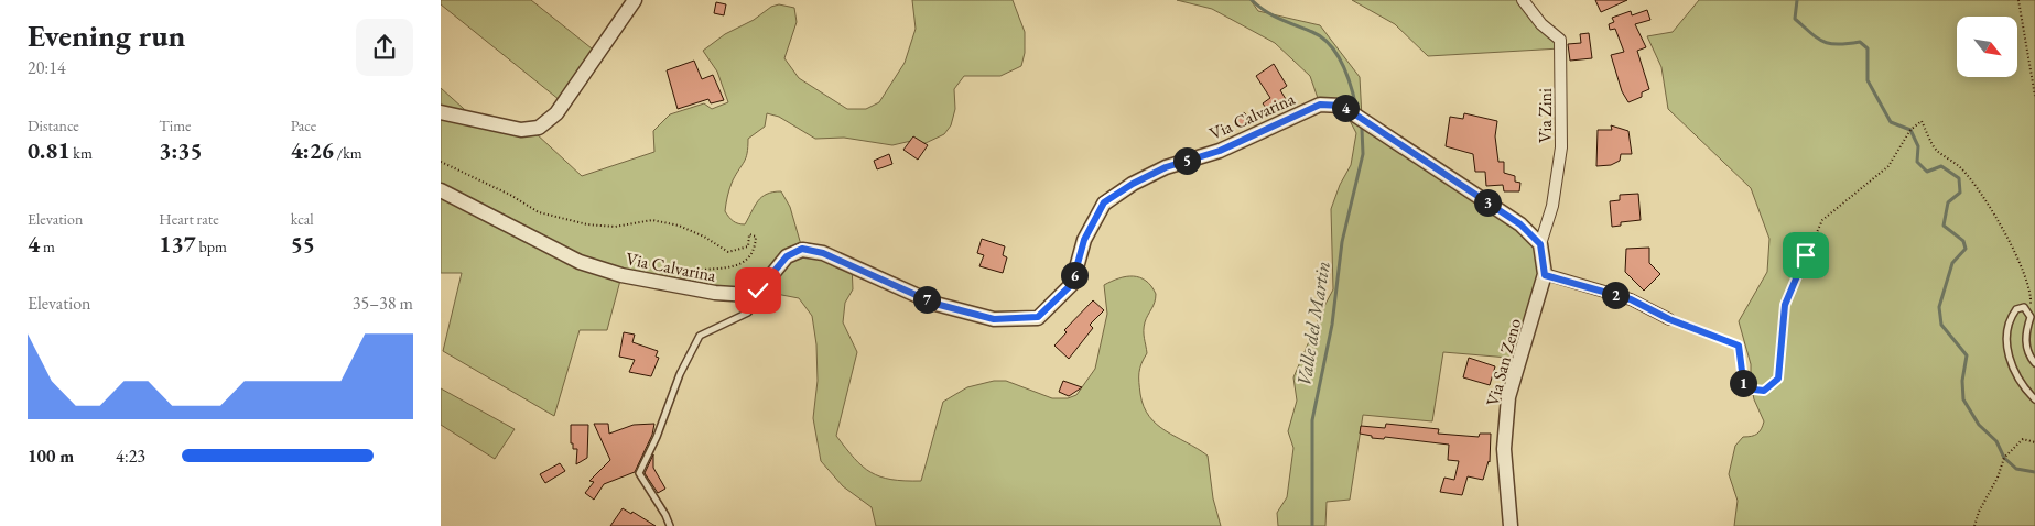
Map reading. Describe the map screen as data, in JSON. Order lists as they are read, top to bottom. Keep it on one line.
{"streets":{"street":["Via Calvarina","Via Zini","Via San Zeno"]},"crossings":[["Via Calvarina","Via Zini"]],"water":["Valle del Martin"],"north":"bottom right","page":{"heading":["Evening run","20:14"],"stats":[["Distance","0.81 km"],["Time","3:35"],["Pace","4:26 /km"],["Elevation","4 m"],["Heart rate","137 bpm"],["kcal","55"]],"pins":["4","5","3","6","2","7","1"],"chart":["Elevation","35–38 m"],"list":[{"name":"100 m","note":"4:23"}]}}
